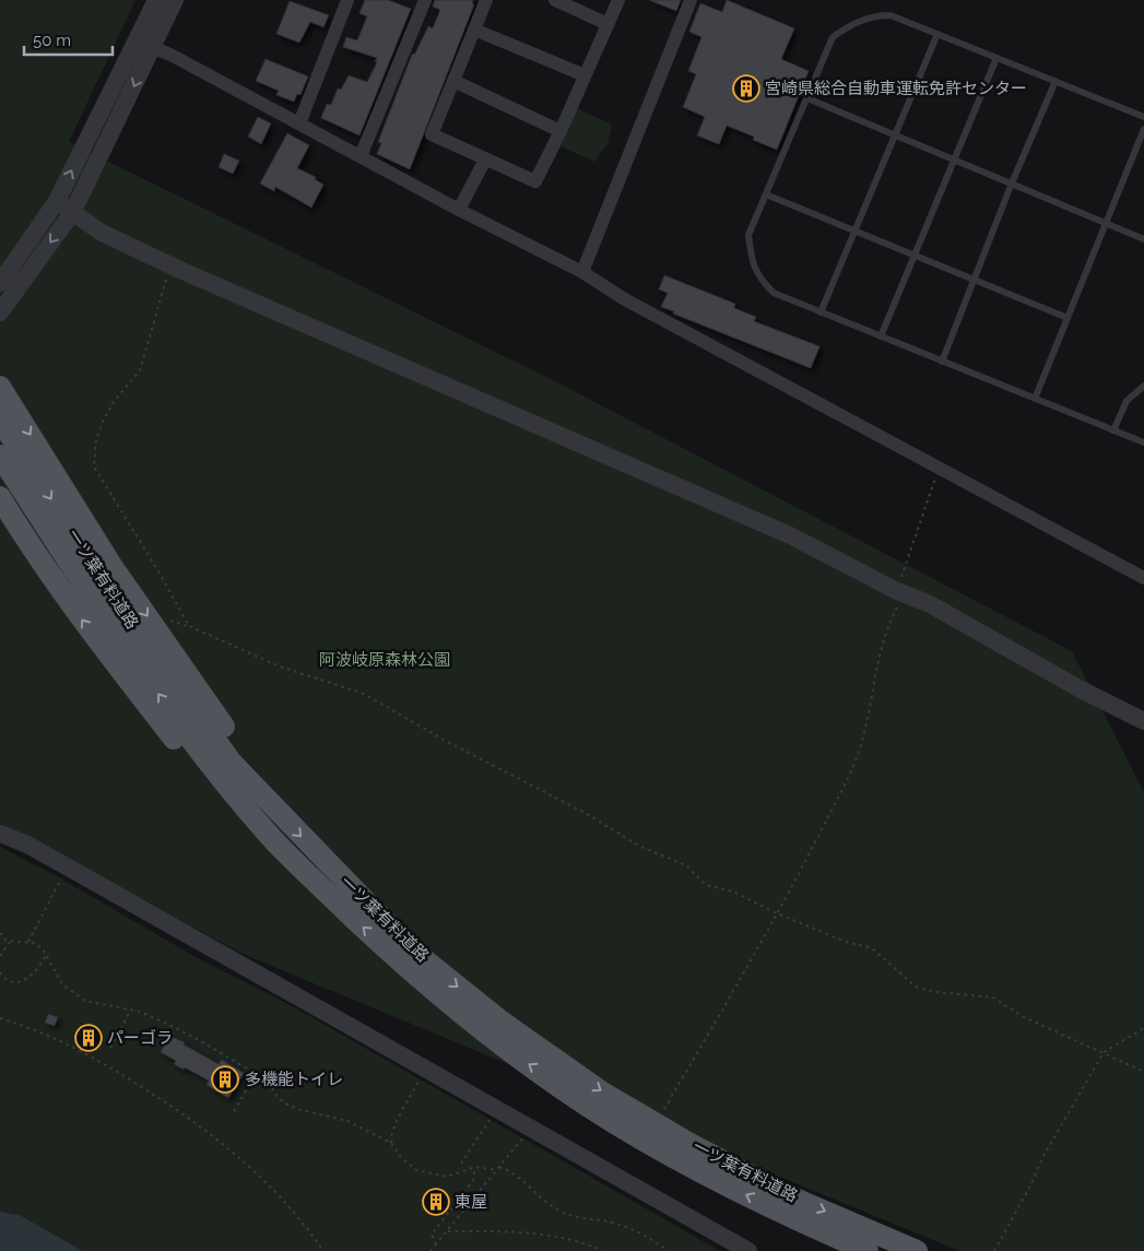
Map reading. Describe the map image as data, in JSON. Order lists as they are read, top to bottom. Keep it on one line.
{"streets":{"main road":["一ツ葉有料道路"]},"parks":["阿波岐原森林公園"],"places":{"building":["宮崎県総合自動車運転免許センター","パーゴラ","多機能トイレ","東屋"]},"scale_bar":"50 m"}
